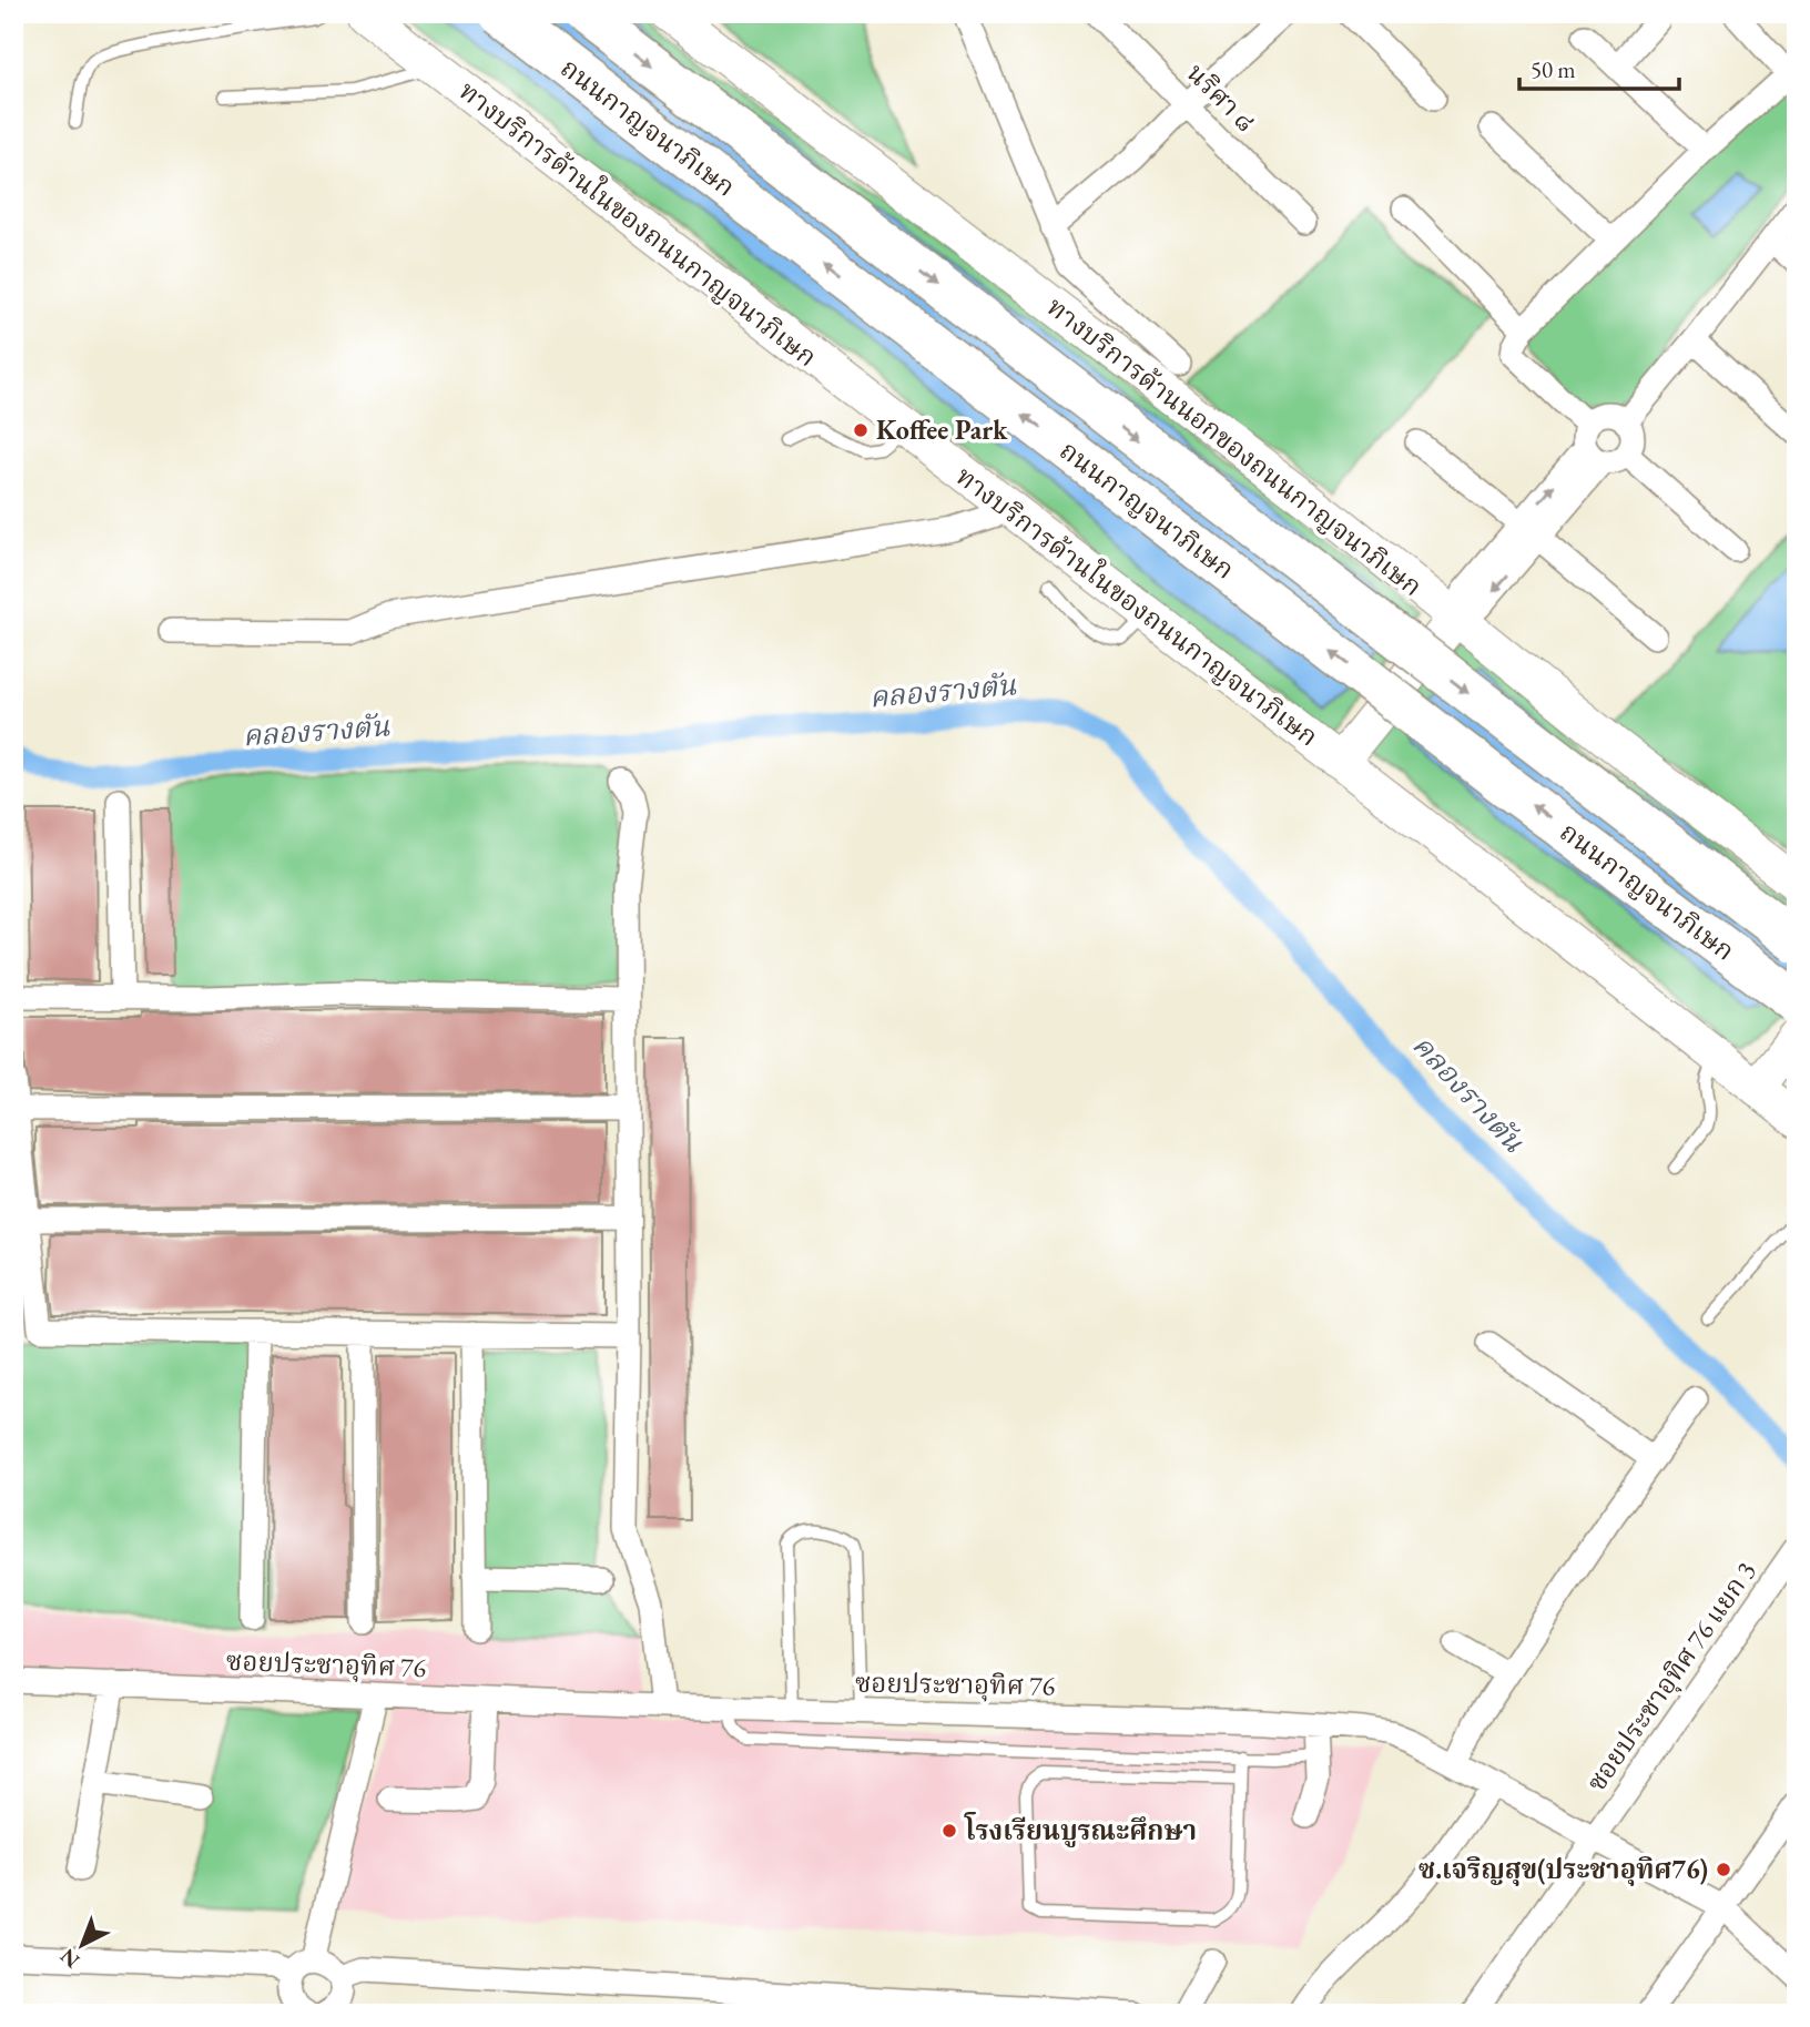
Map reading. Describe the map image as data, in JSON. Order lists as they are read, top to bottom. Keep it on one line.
{"streets":{"highway":["ถนนกาญจนาภิเษก"],"main road":["ทางบริการด้านในของถนนกาญจนาภิเษก","ทางบริการด้านนอกของถนนกาญจนาภิเษก"],"street":["นริศา ๘","ซอยประชาอุทิศ 76","ซอยประชาอุทิศ 76 แยก 3"]},"crossings":[["ซอยประชาอุทิศ 76","ซอยประชาอุทิศ 76 แยก 3"]],"water":["คลองรางตัน"],"places":["Koffee Park","โรงเรียนบูรณะศึกษา","ซ.เจริญสุข(ประชาอุทิศ76)"],"scale_bar":"50 m","north":"bottom left"}
